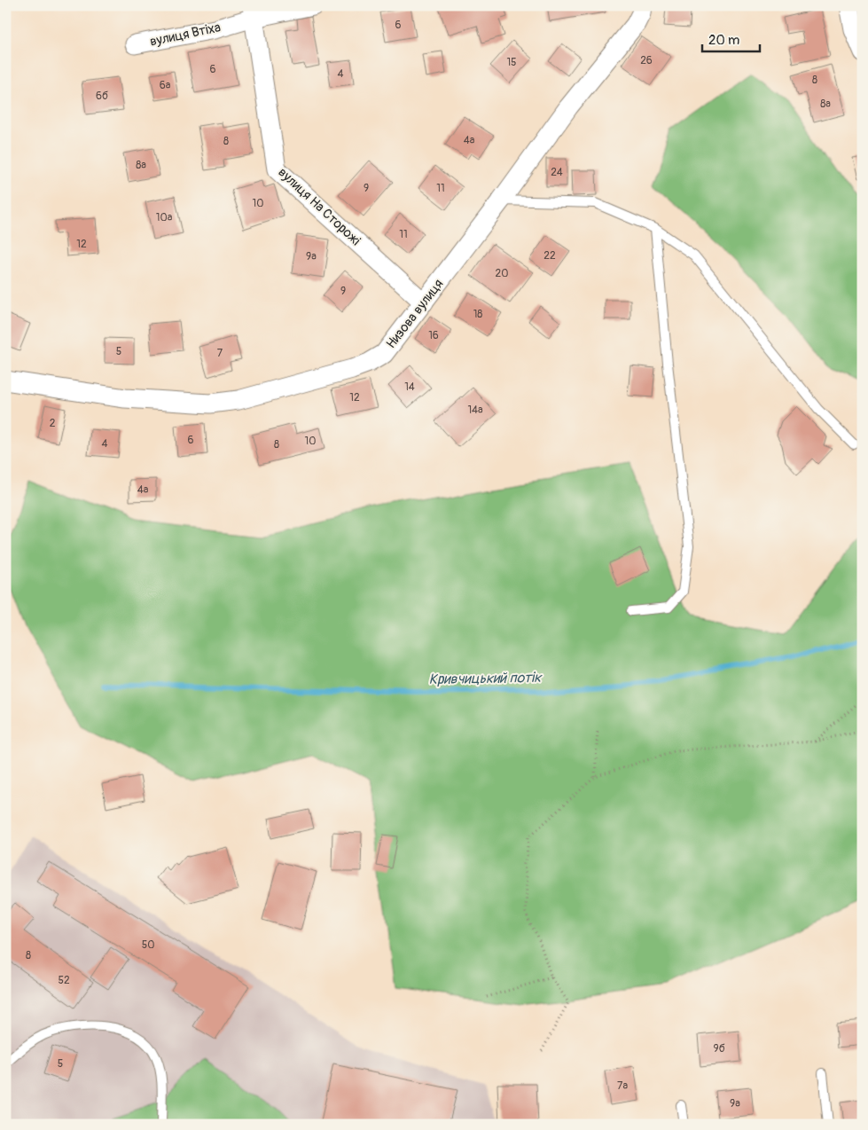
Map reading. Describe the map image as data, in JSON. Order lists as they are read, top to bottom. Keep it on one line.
{"streets":{"street":["вулиця Втіха","вулиця На Сторожі","Низова вулиця"]},"crossings":[["вулиця Втіха","вулиця На Сторожі"],["вулиця На Сторожі","Низова вулиця"]],"water":["Кривчицький потік"],"house_numbers":["6","26","15","6","4","8","6а","6б","8а","4а","8","8а","24","9","11","10","10а","11","12","22","9а","20","9","18","16","5","7","14","12","14а","2","6","10","4","8","4а","50","8","52","9б","5","7а","9а"],"scale_bar":"20 m"}
